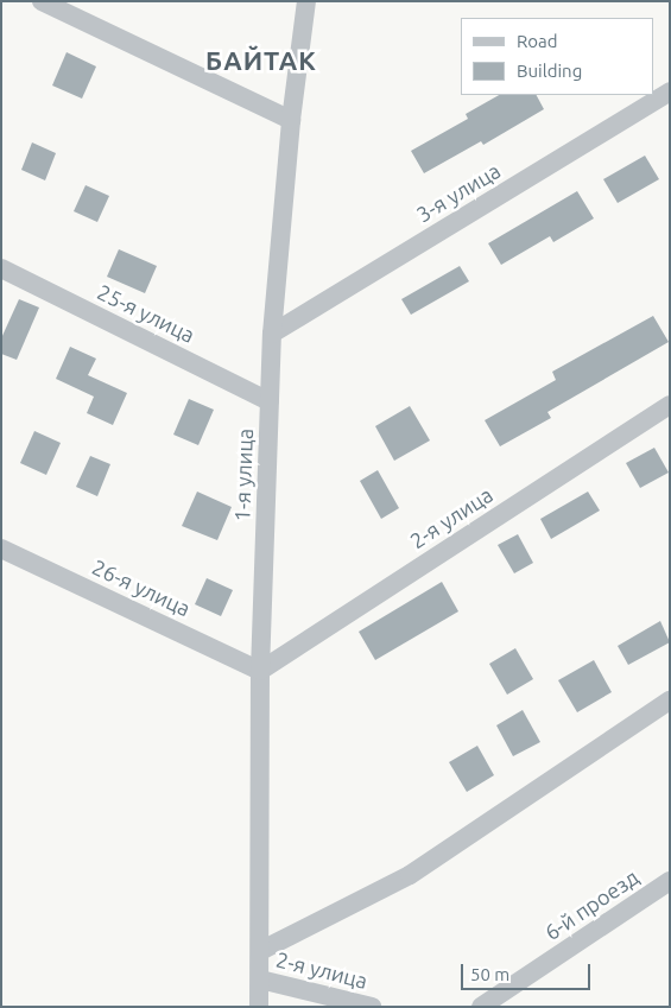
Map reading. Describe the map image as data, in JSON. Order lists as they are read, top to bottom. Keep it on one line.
{"streets":{"street":["3-я улица","25-я улица","1-я улица","2-я улица","26-я улица","6-й проезд"]},"crossings":[["3-я улица","1-я улица"],["25-я улица","1-я улица"],["1-я улица","2-я улица"],["1-я улица","26-я улица"],["2-я улица","26-я улица"]],"districts":["БАЙТАК"],"legend":["Road","Building"],"scale_bar":"50 m"}
